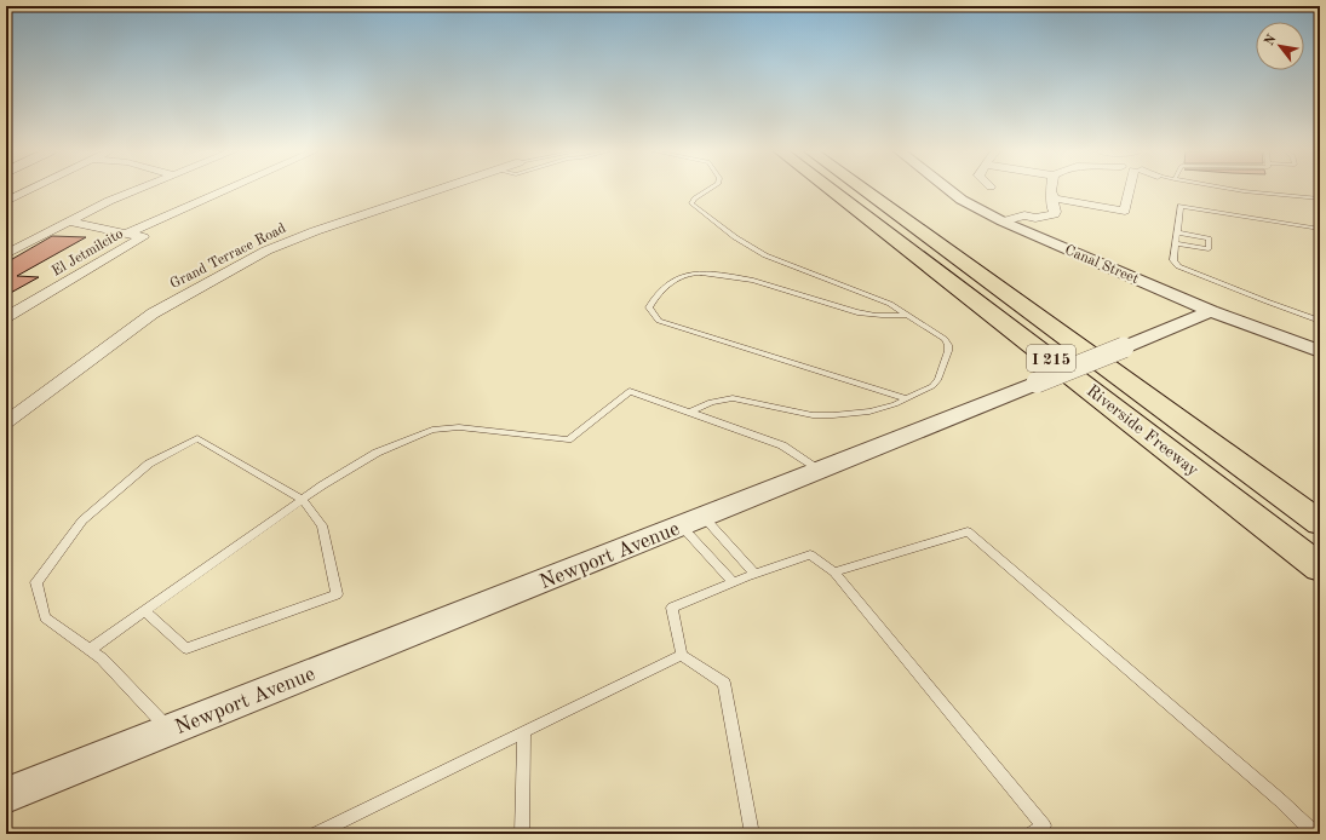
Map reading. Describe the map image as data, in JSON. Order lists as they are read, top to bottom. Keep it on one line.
{"streets":{"highway":["I 215","Riverside Freeway"],"street":["El Jetmilcito","Grand Terrace Road","Canal Street","Newport Avenue"]},"crossings":[["Canal Street","Newport Avenue"]],"north":"top left"}
